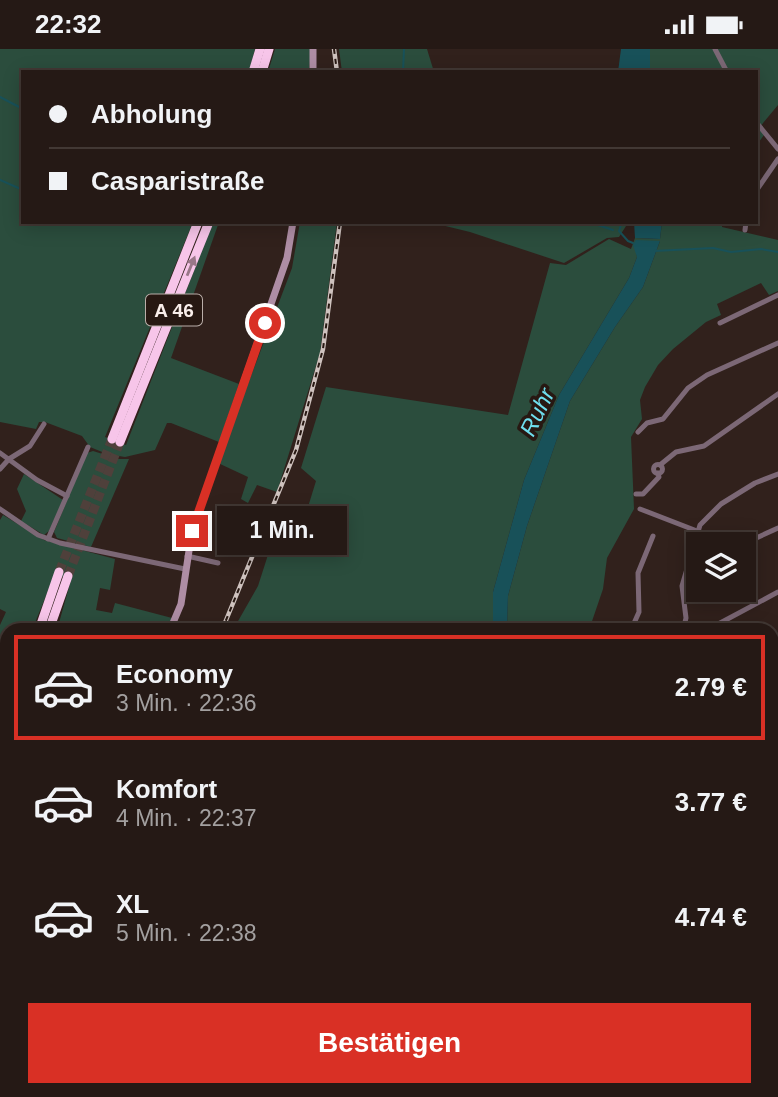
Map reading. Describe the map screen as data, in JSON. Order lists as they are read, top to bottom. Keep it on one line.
{"streets":{"highway":["A 46"]},"water":["Ruhr"],"page":{"status":"22:32","banner":["Abholung","Casparistraße"],"bubble":"1 Min.","list":[{"name":"Economy","note":"3 Min. · 22:36","value":"2.79 €"},{"name":"Komfort","note":"4 Min. · 22:37","value":"3.77 €"},{"name":"XL","note":"5 Min. · 22:38","value":"4.74 €"}],"buttons":"Bestätigen"}}
